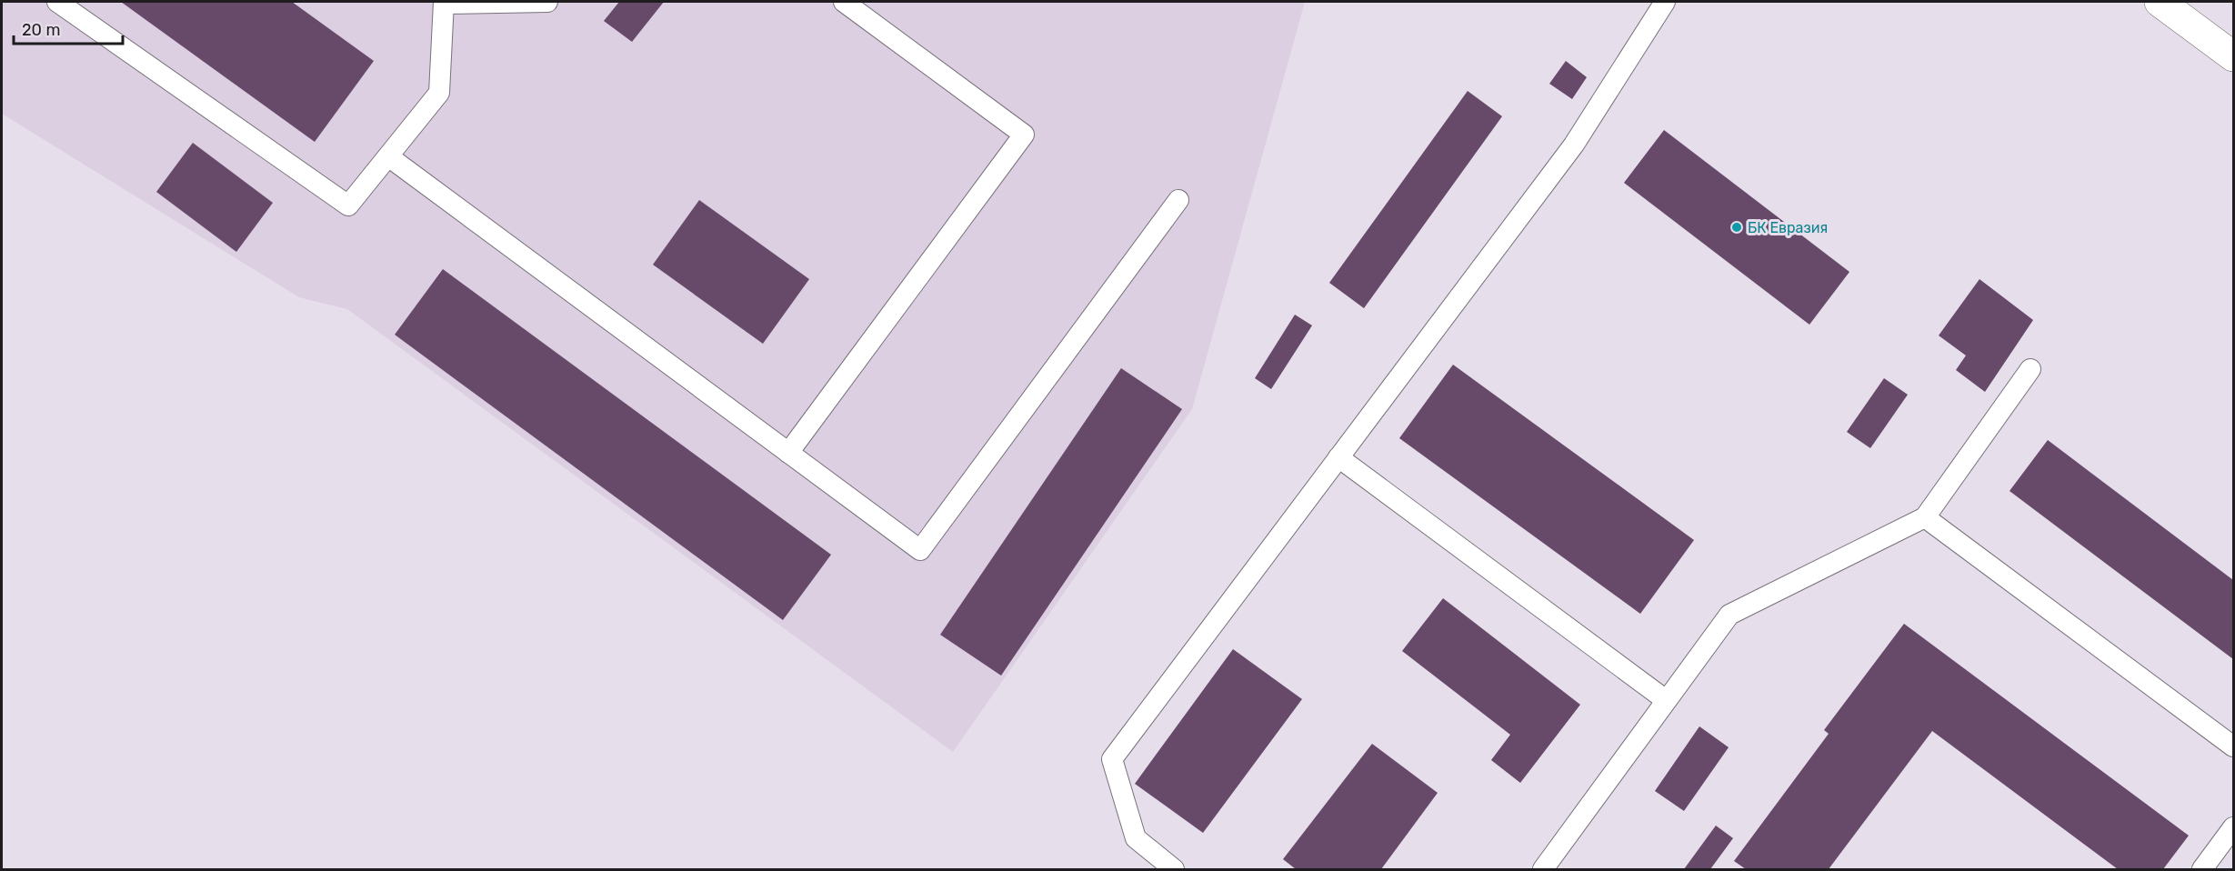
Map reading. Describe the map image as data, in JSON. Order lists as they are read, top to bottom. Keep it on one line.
{"places":["БК Евразия"],"scale_bar":"20 m"}
